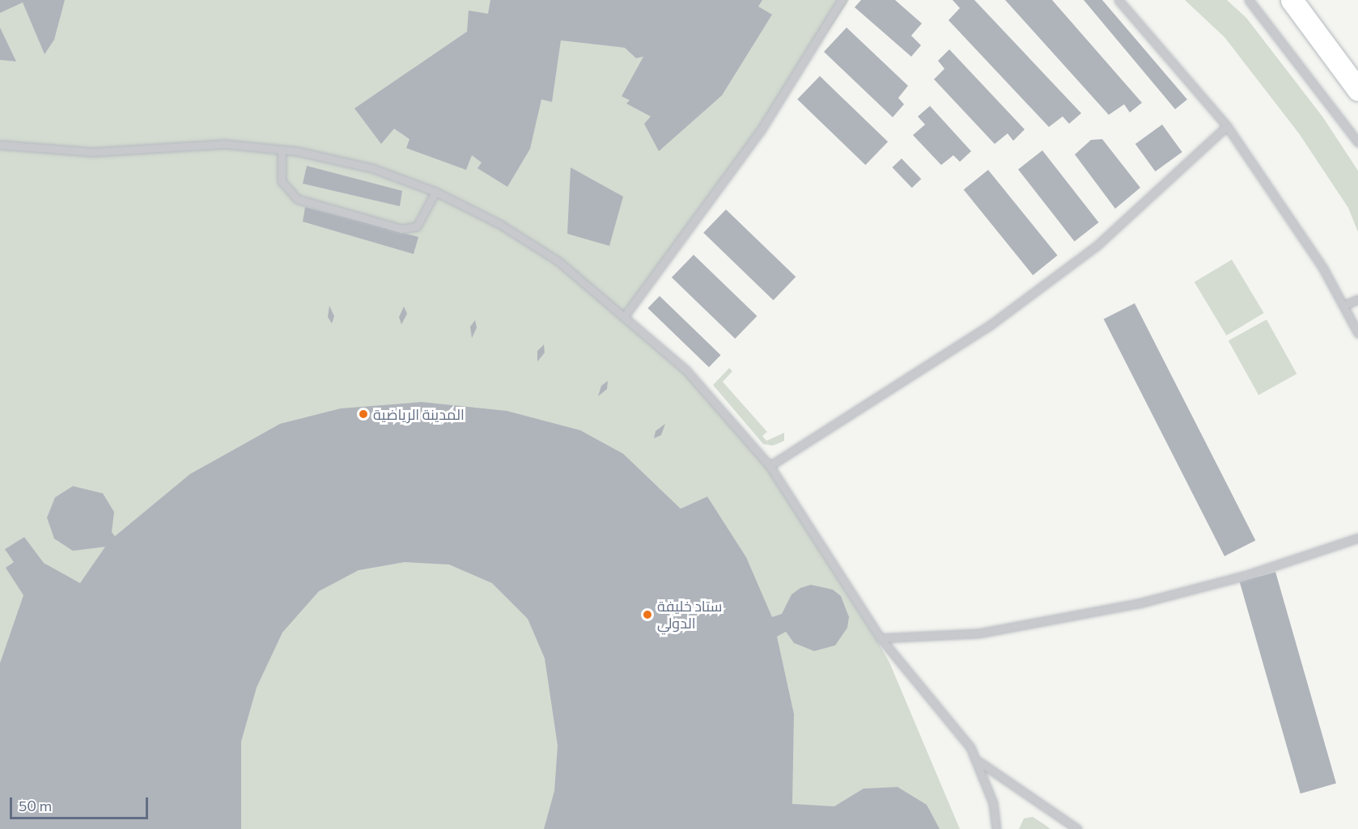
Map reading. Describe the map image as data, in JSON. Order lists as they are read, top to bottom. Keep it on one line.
{"places":["المدينة الرياضية","ستاد خليفة الدولي"],"scale_bar":"50 m"}
